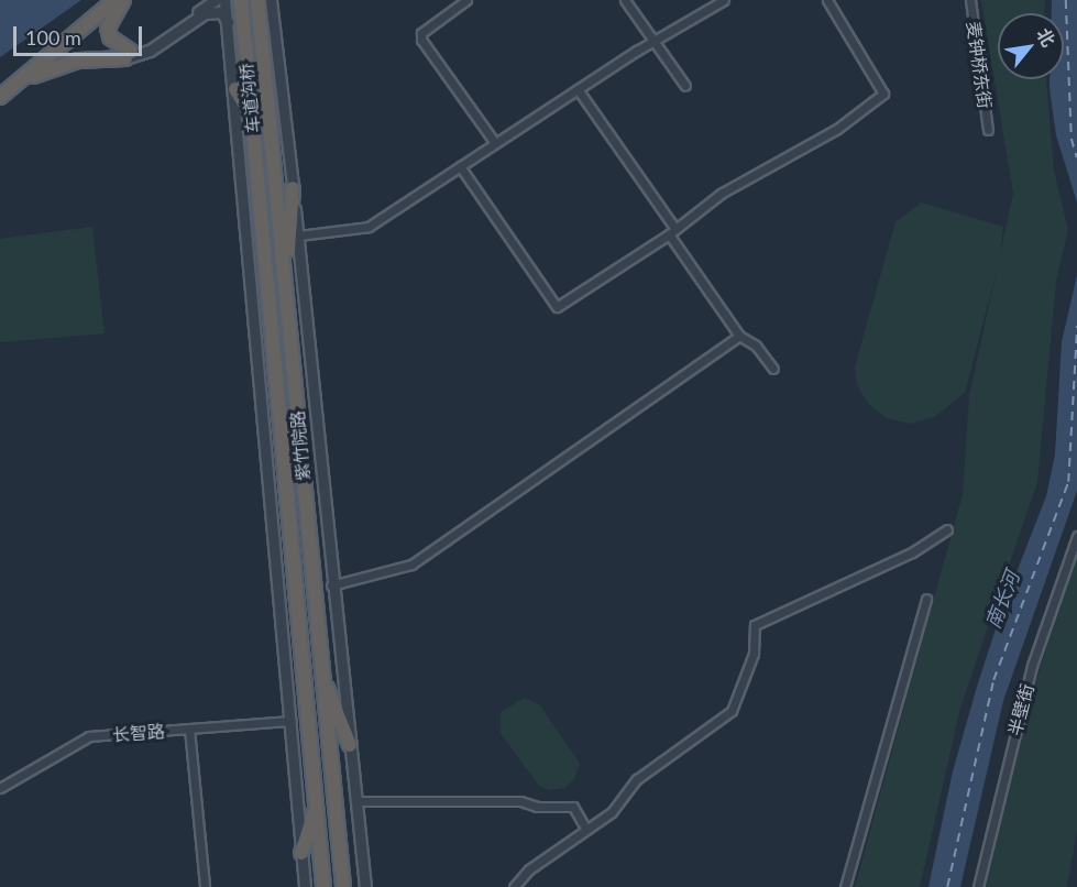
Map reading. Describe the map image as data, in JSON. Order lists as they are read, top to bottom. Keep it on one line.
{"streets":{"highway":["车道沟桥","紫竹院路"],"street":["麦钟桥东街","半壁街","长智路"]},"crossings":[["车道沟桥","紫竹院路"],["紫竹院路","长智路"]],"water":["南长河"],"scale_bar":"100 m","north":"top right"}
